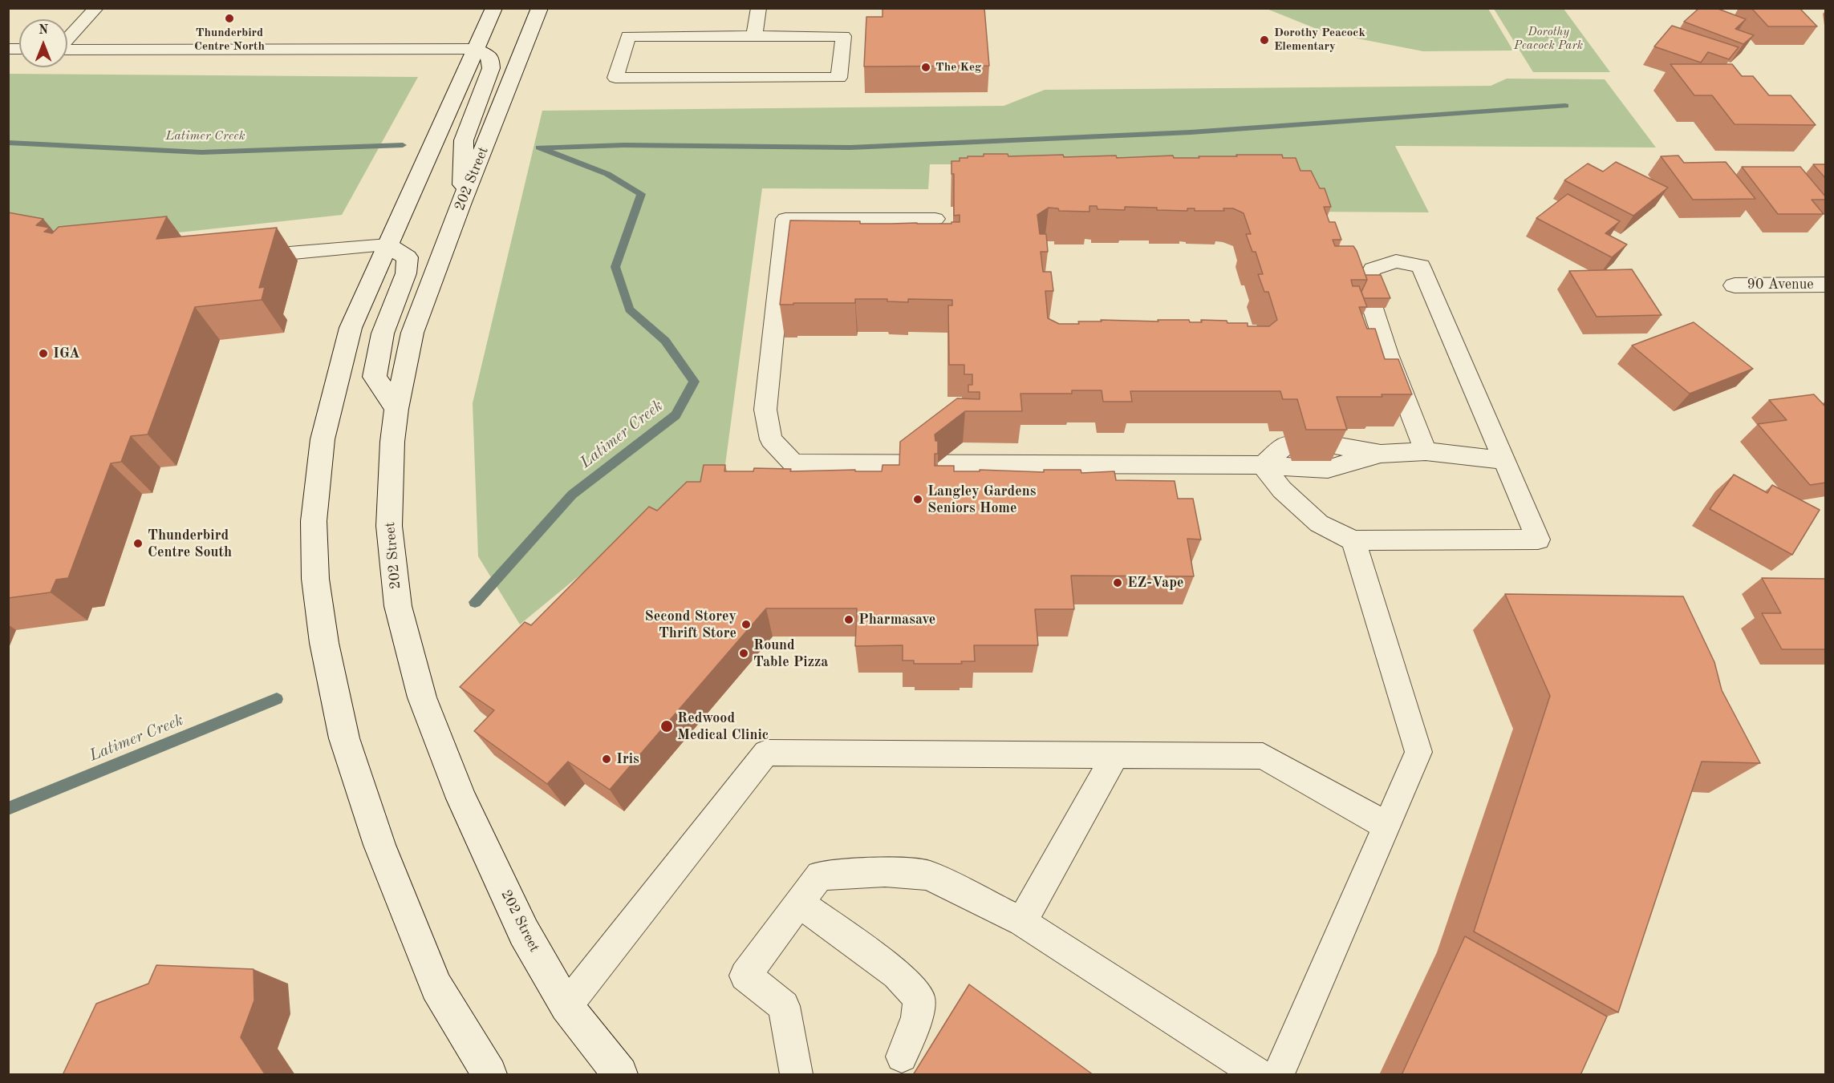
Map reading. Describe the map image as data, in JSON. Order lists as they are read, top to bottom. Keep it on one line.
{"streets":{"main road":["202 Street","90 Avenue"]},"water":["Latimer Creek"],"parks":["Dorothy Peacock Park"],"places":["Thunderbird Centre North","Dorothy Peacock Elementary","The Keg","IGA","Langley Gardens Seniors Home","Thunderbird Centre South","EZ-Vape","Pharmasave","Second Storey Thrift Store","Round Table Pizza","Redwood Medical Clinic","Iris"],"north":"top"}
